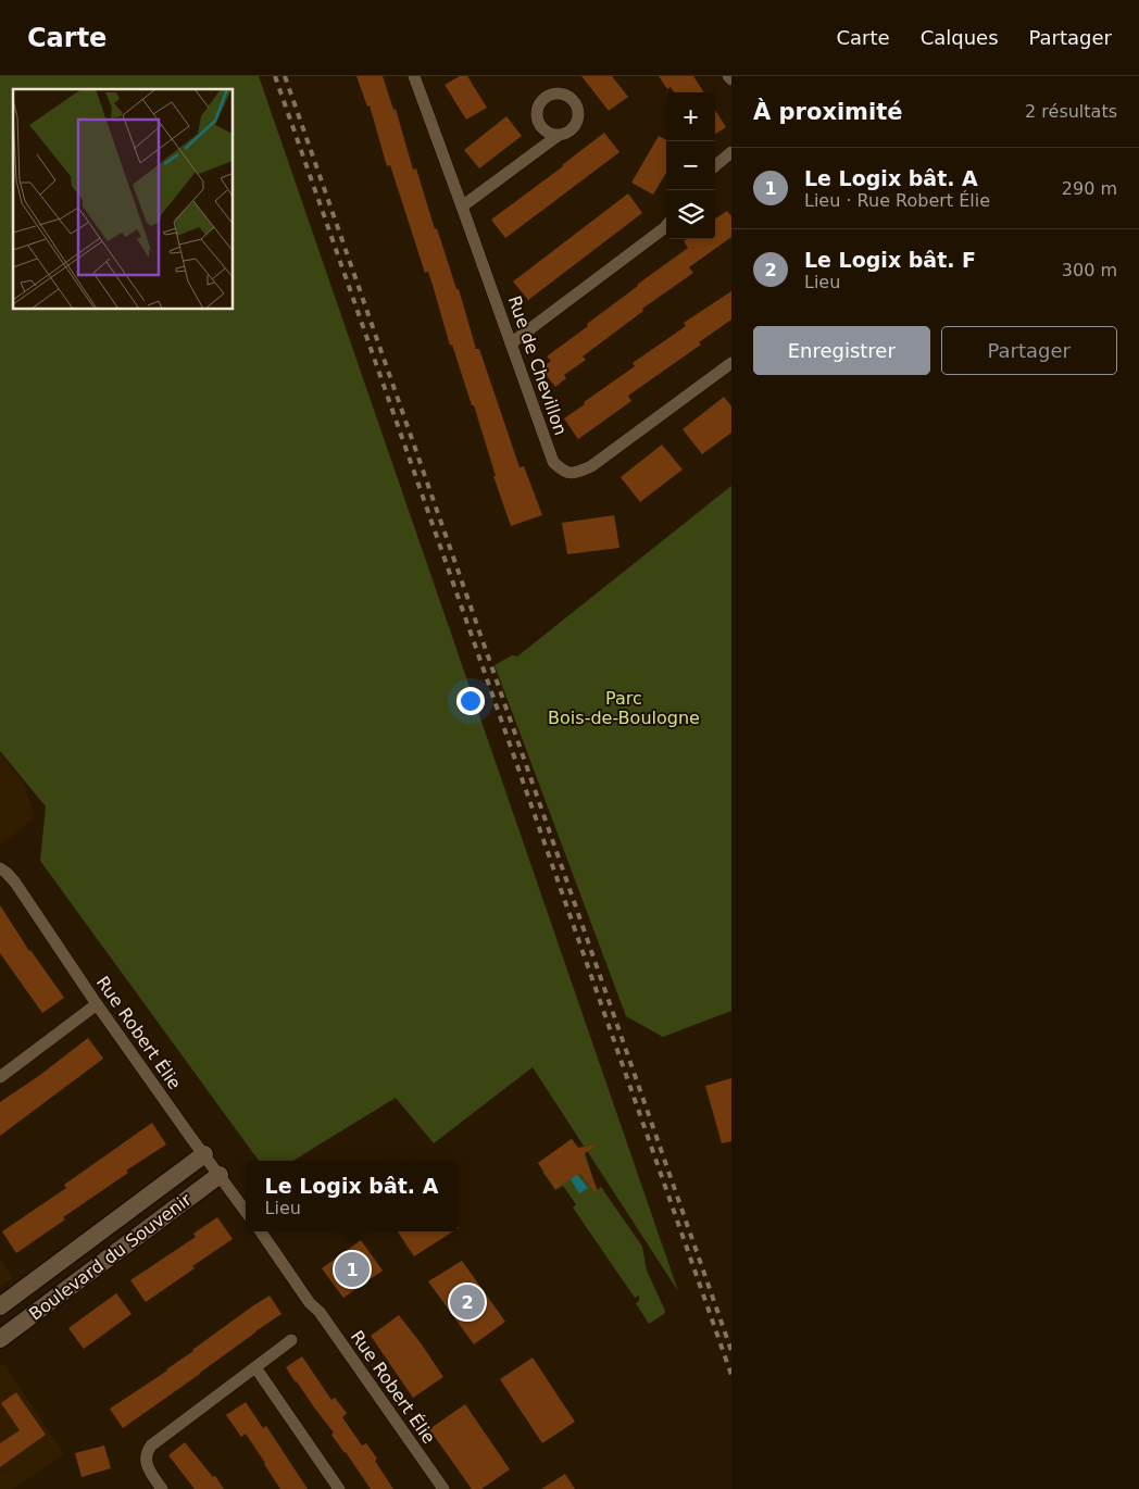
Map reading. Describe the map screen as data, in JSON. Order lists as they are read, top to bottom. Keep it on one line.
{"streets":{"street":["Rue de Chevillon","Rue Robert Élie","Boulevard du Souvenir"]},"crossings":[["Rue Robert Élie","Boulevard du Souvenir"]],"parks":["Parc Bois-de-Boulogne"],"page":{"header":"Carte","nav":["Carte","Calques","Partager"],"heading":["À proximité","2 résultats"],"map_buttons":["+","−"],"list":[{"mark":"1","name":"Le Logix bât. A","note":"Lieu · Rue Robert Élie","value":"290 m"},{"mark":"2","name":"Le Logix bât. F","note":"Lieu","value":"300 m"}],"buttons":["Enregistrer","Partager"],"popup":["Le Logix bât. A","Lieu"],"pins":["1","2"]}}
